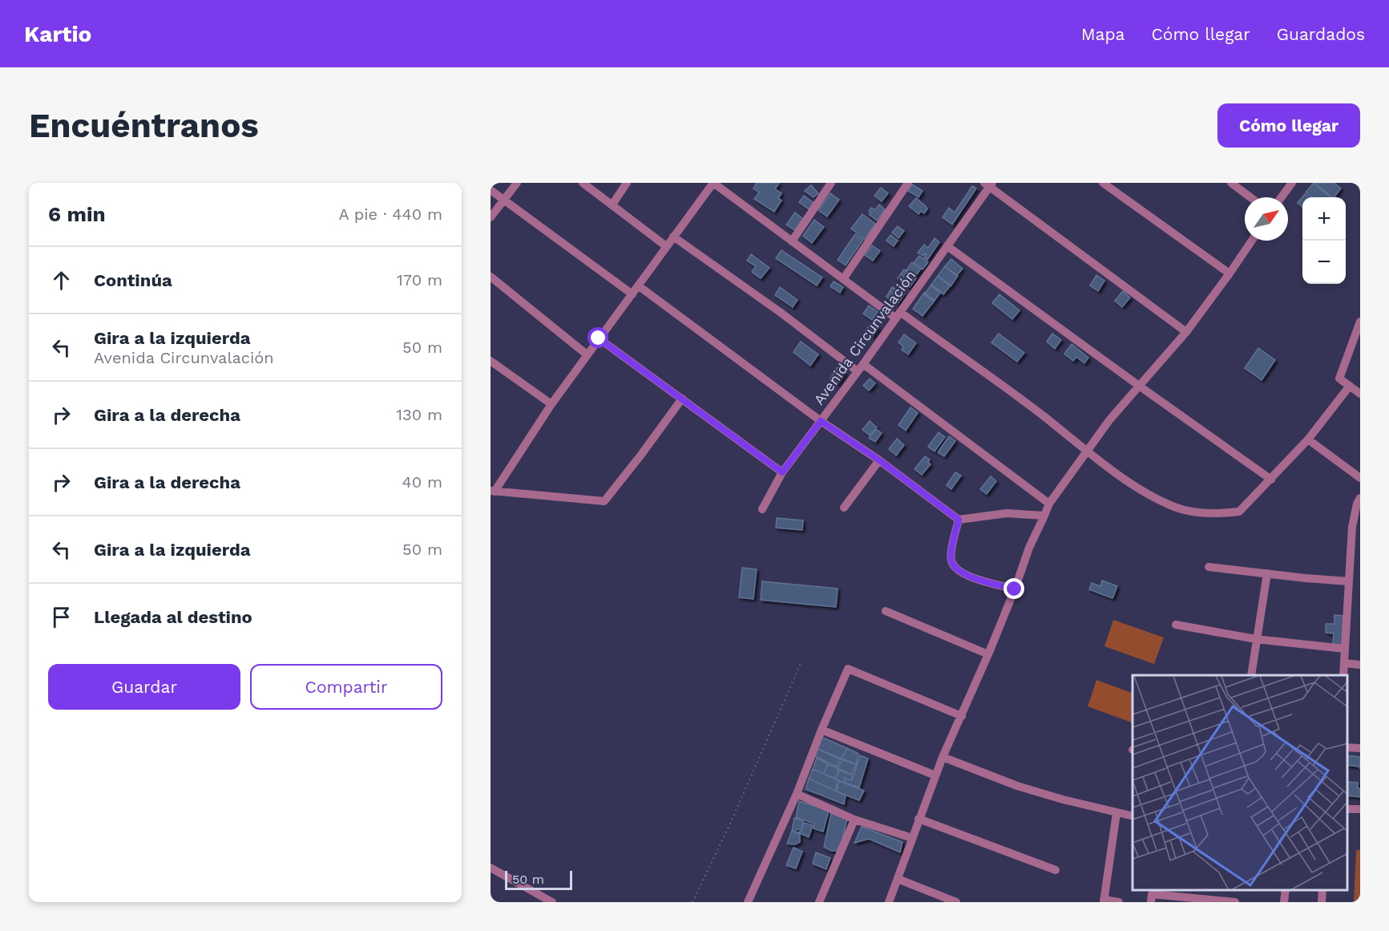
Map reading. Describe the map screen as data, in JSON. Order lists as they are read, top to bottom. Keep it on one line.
{"streets":{"street":["Avenida Circunvalación"]},"scale_bar":"50 m","north":"top right","page":{"header":"Kartio","nav":["Mapa","Cómo llegar","Guardados"],"buttons":["Cómo llegar",["Guardar","Compartir"]],"title":"Encuéntranos","heading":["6 min","A pie · 440 m"],"map_buttons":["+","−"],"list":[["Continúa","170 m"],["Gira a la izquierda","Avenida Circunvalación","50 m"],["Gira a la derecha","130 m"],["Gira a la derecha","40 m"],["Gira a la izquierda","50 m"],"Llegada al destino"],"scale":"50 m"}}
